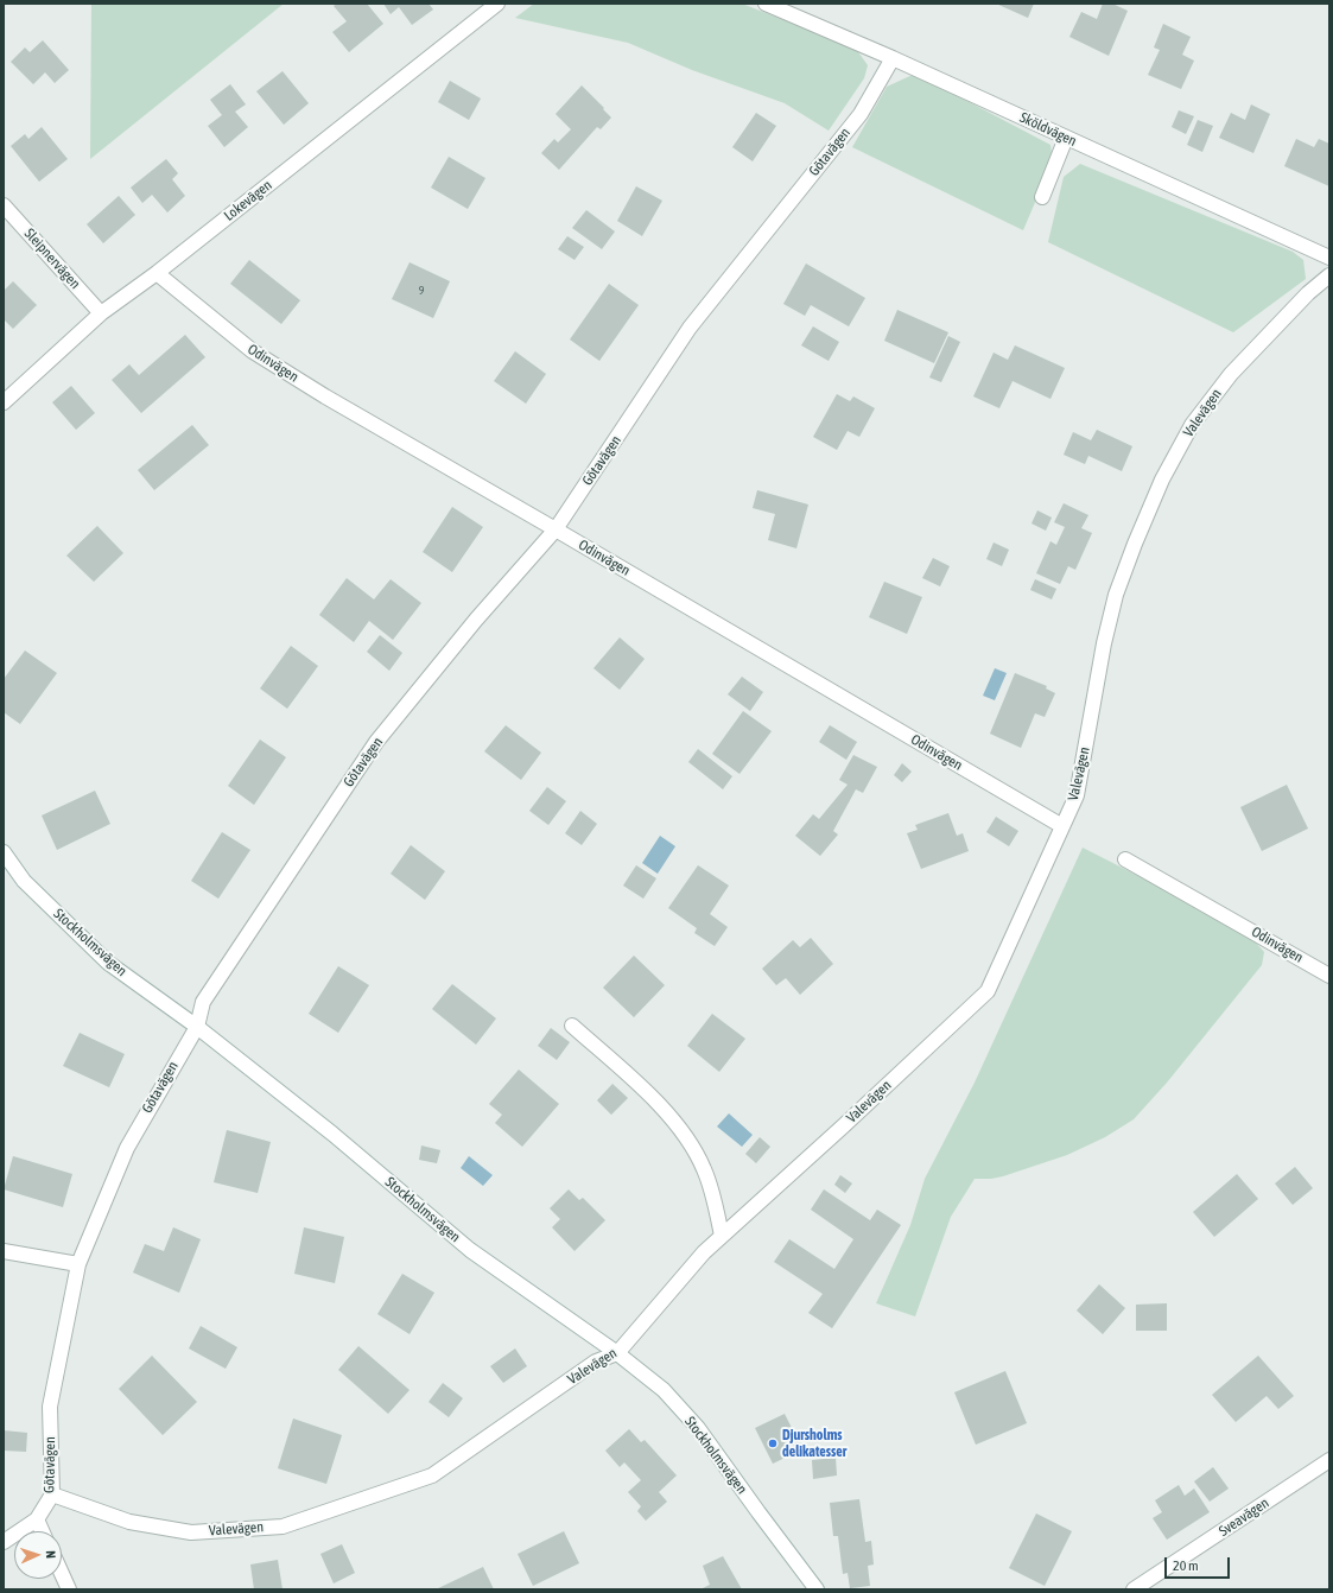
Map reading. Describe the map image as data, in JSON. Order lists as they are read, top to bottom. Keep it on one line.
{"streets":{"street":["Sköldvägen","Götavägen","Lokevägen","Sleipnervägen","Odinvägen","Valevägen","Stockholmsvägen","Sveavägen"]},"crossings":[["Sköldvägen","Götavägen"],["Götavägen","Odinvägen"],["Götavägen","Valevägen"],["Götavägen","Stockholmsvägen"],["Lokevägen","Sleipnervägen"],["Lokevägen","Odinvägen"],["Odinvägen","Valevägen"],["Valevägen","Stockholmsvägen"]],"places":["Djursholms delikatesser"],"house_numbers":["9"],"scale_bar":"20 m","north":"right"}
